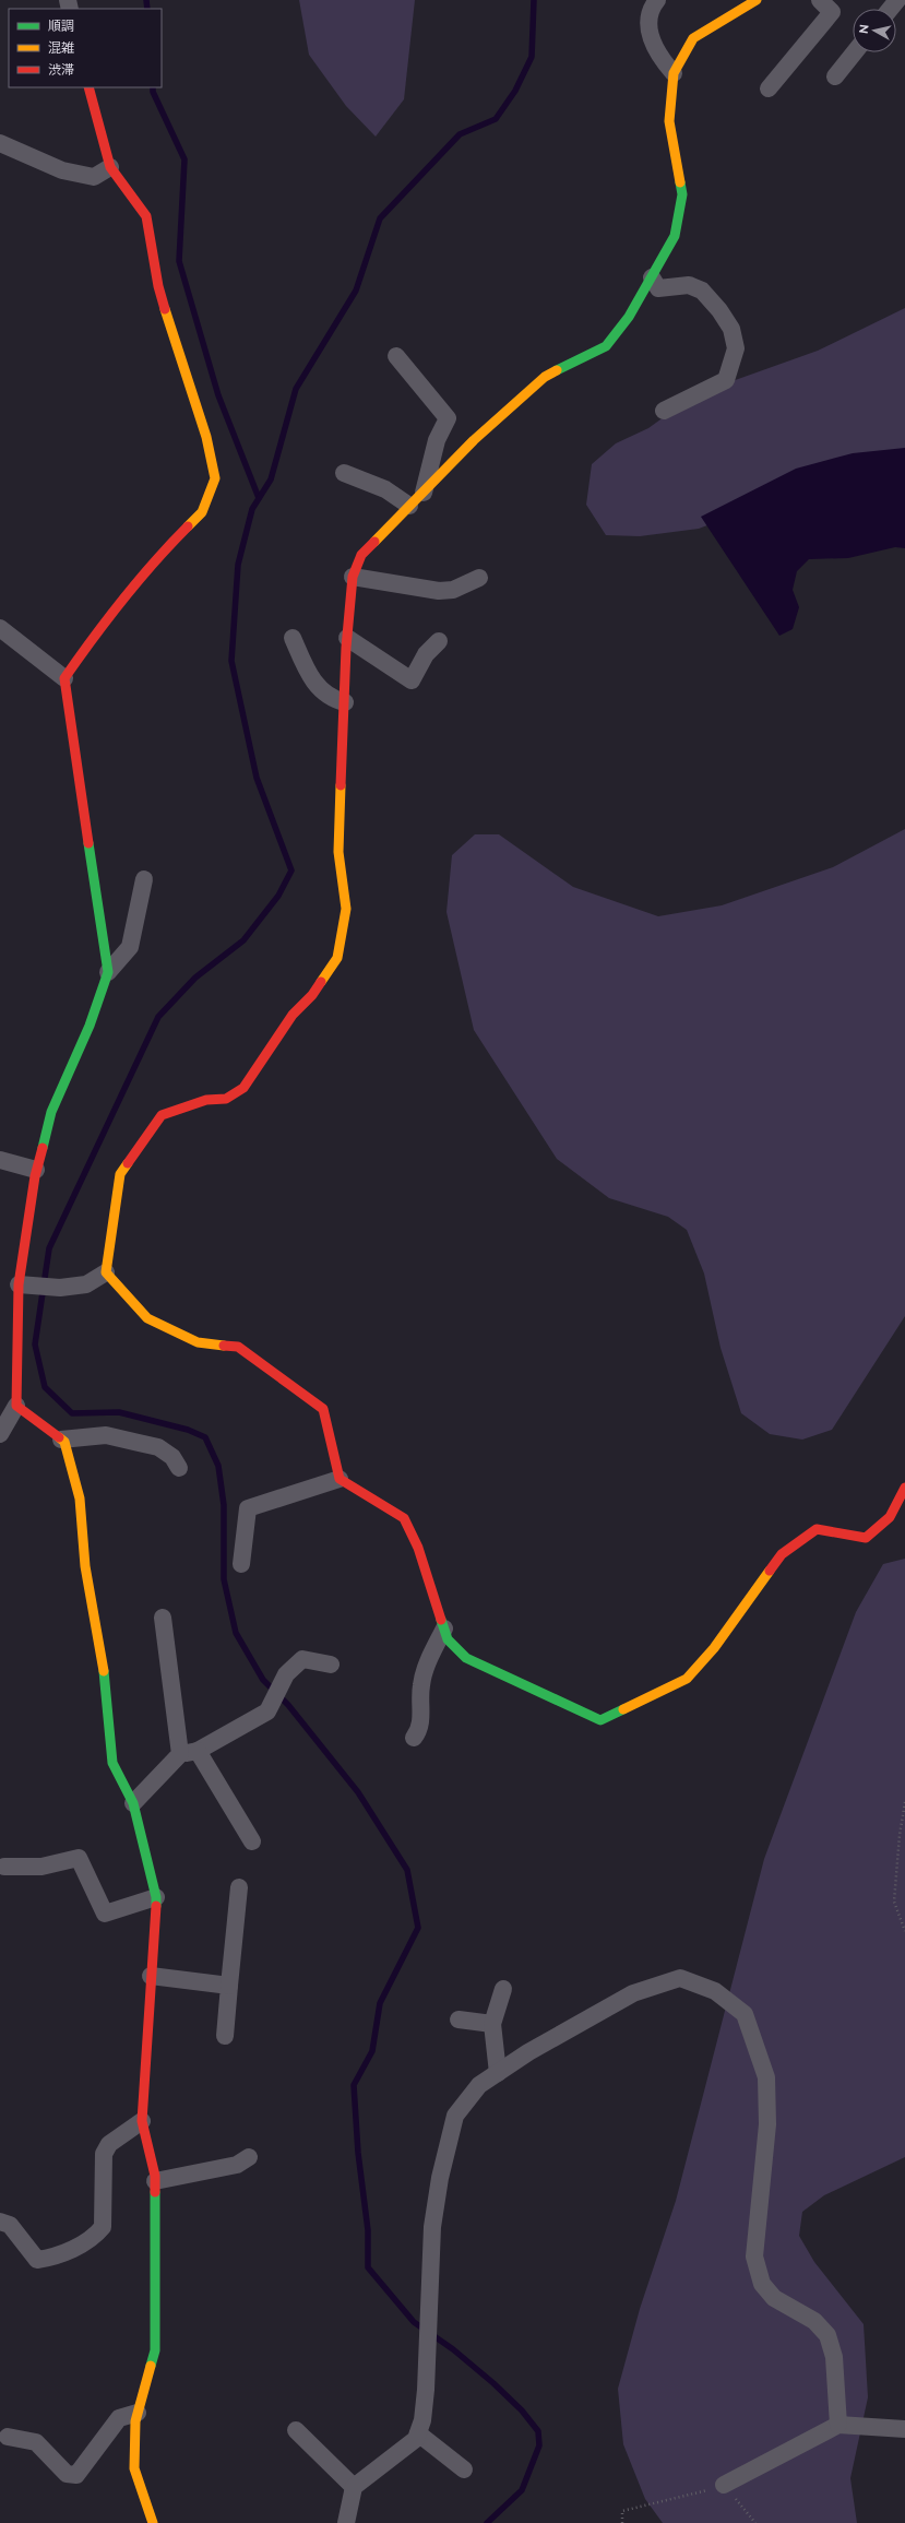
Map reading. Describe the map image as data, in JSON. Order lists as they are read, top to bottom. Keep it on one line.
{"legend":["順調","混雑","渋滞"],"north":"left"}
